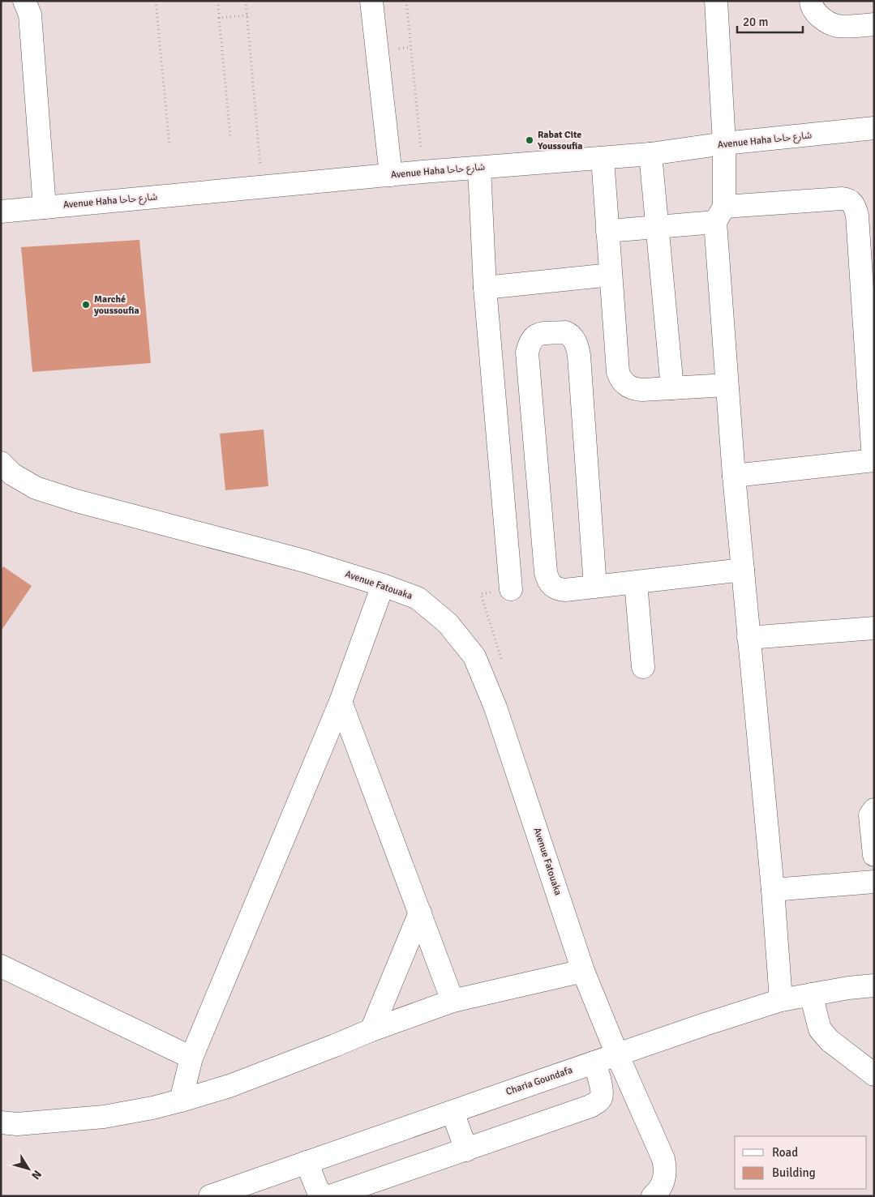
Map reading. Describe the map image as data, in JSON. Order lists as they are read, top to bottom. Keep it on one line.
{"streets":{"street":["Avenue Haha شارع حاحا","Avenue Fatouaka","Charia Goundafa"]},"crossings":[["Avenue Fatouaka","Charia Goundafa"]],"places":["Rabat Cite Youssoufia","Marché youssoufia"],"legend":["Road","Building"],"scale_bar":"20 m","north":"bottom right"}
